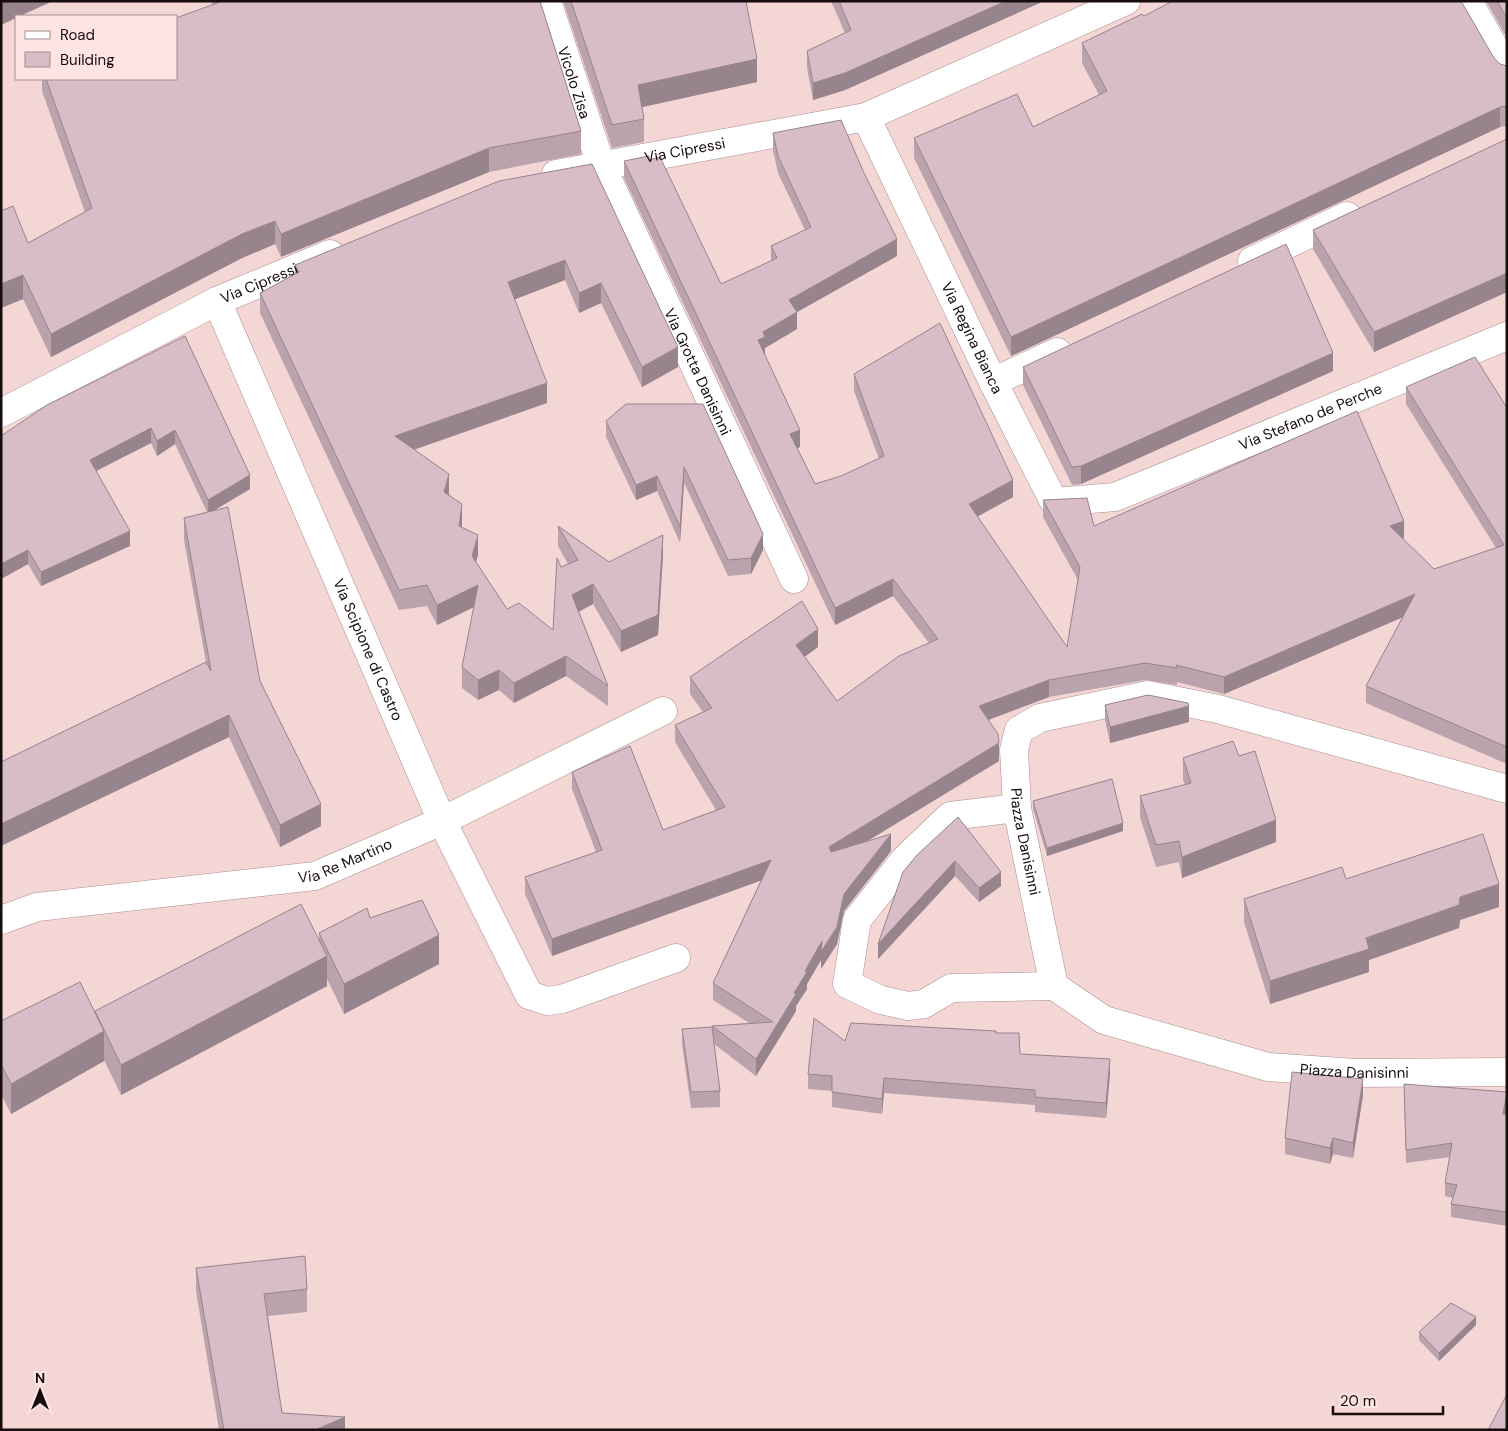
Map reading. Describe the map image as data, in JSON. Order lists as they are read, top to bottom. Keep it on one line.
{"streets":{"street":["Vicolo Zisa","Via Cipressi","Via Regina Bianca","Via Grotta Danisinni","Via Stefano de Perche","Via Scipione di Castro","Piazza Danisinni","Via Re Martino"]},"crossings":[["Vicolo Zisa","Via Cipressi"],["Vicolo Zisa","Via Grotta Danisinni"],["Via Cipressi","Via Regina Bianca"],["Via Cipressi","Via Grotta Danisinni"],["Via Cipressi","Via Scipione di Castro"],["Via Regina Bianca","Via Stefano de Perche"],["Via Scipione di Castro","Via Re Martino"]],"legend":["Road","Building"],"scale_bar":"20 m","north":"top"}
